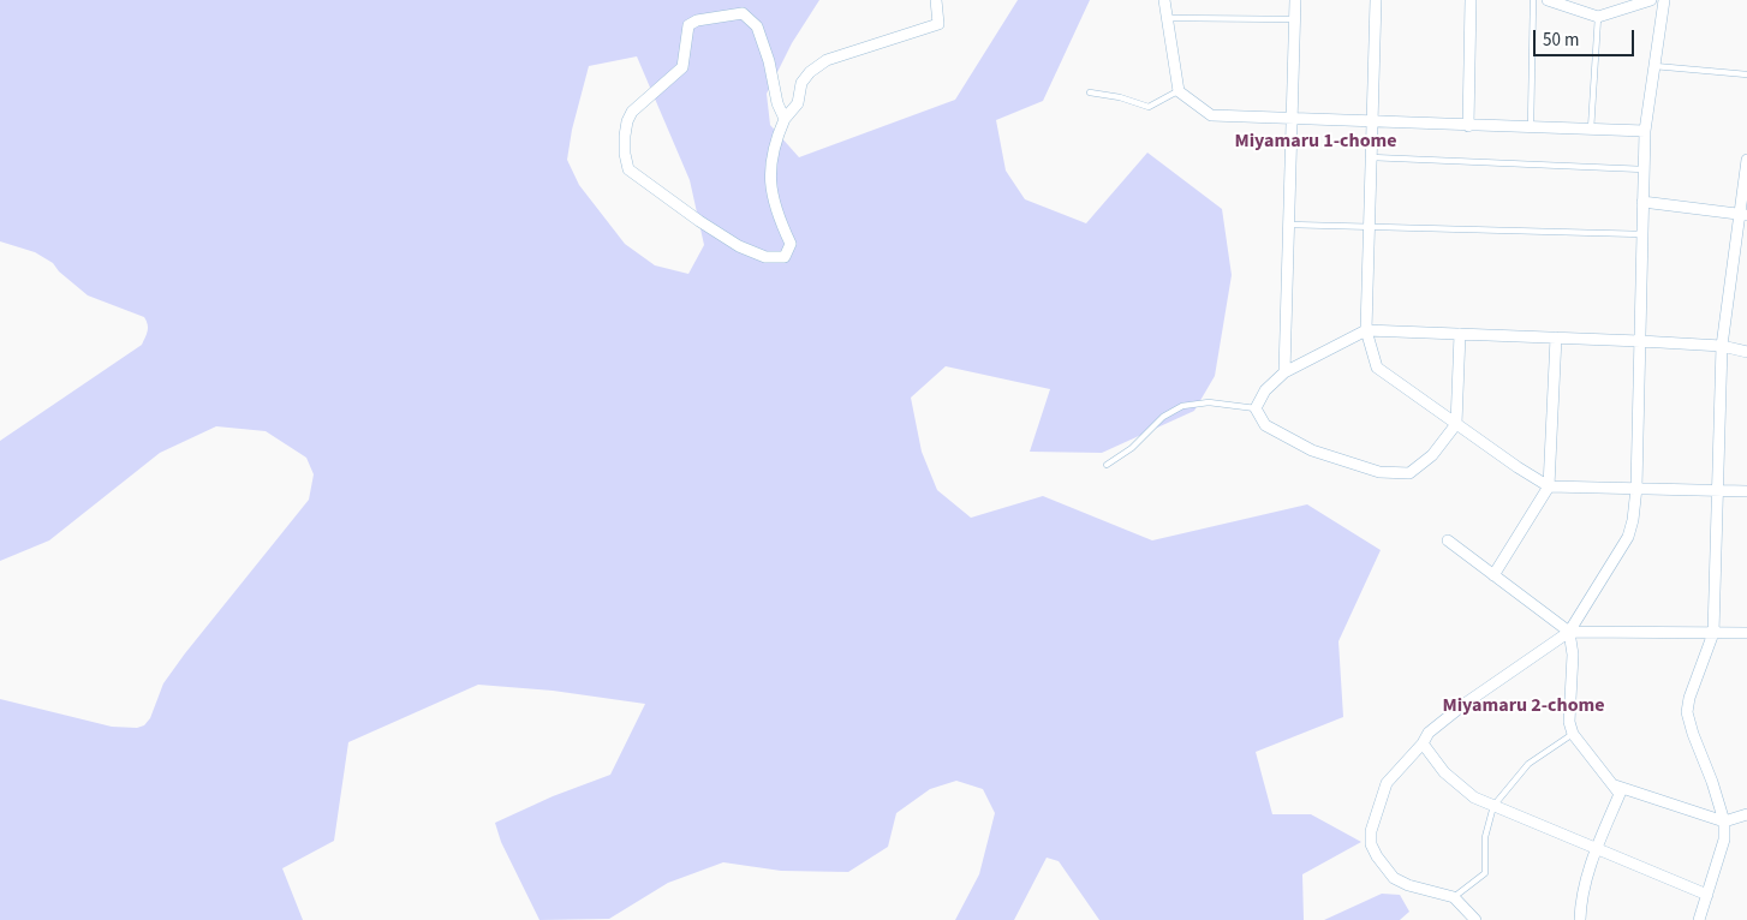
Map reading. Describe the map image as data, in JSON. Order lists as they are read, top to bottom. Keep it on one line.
{"districts":["Miyamaru 1-chome","Miyamaru 2-chome"],"scale_bar":"50 m"}
